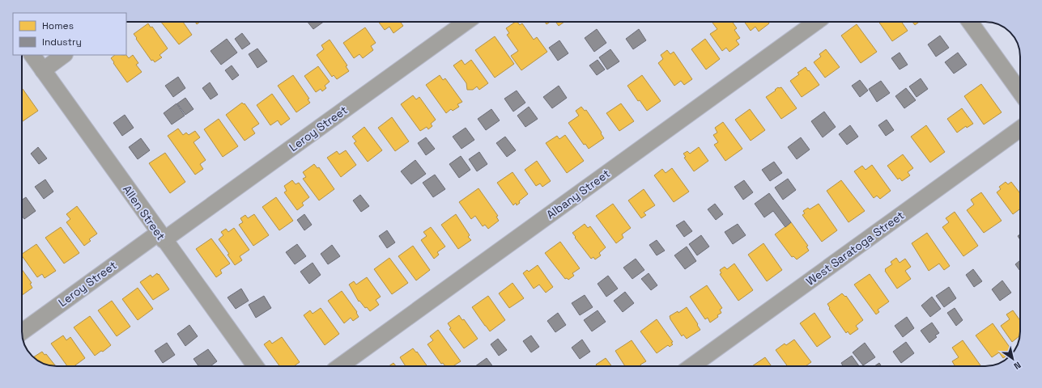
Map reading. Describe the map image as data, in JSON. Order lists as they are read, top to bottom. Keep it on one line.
{"streets":{"street":["Leroy Street","Albany Street","Allen Street","West Saratoga Street"]},"crossings":[["Leroy Street","Allen Street"]],"legend":["Homes","Industry"],"north":"bottom right"}
